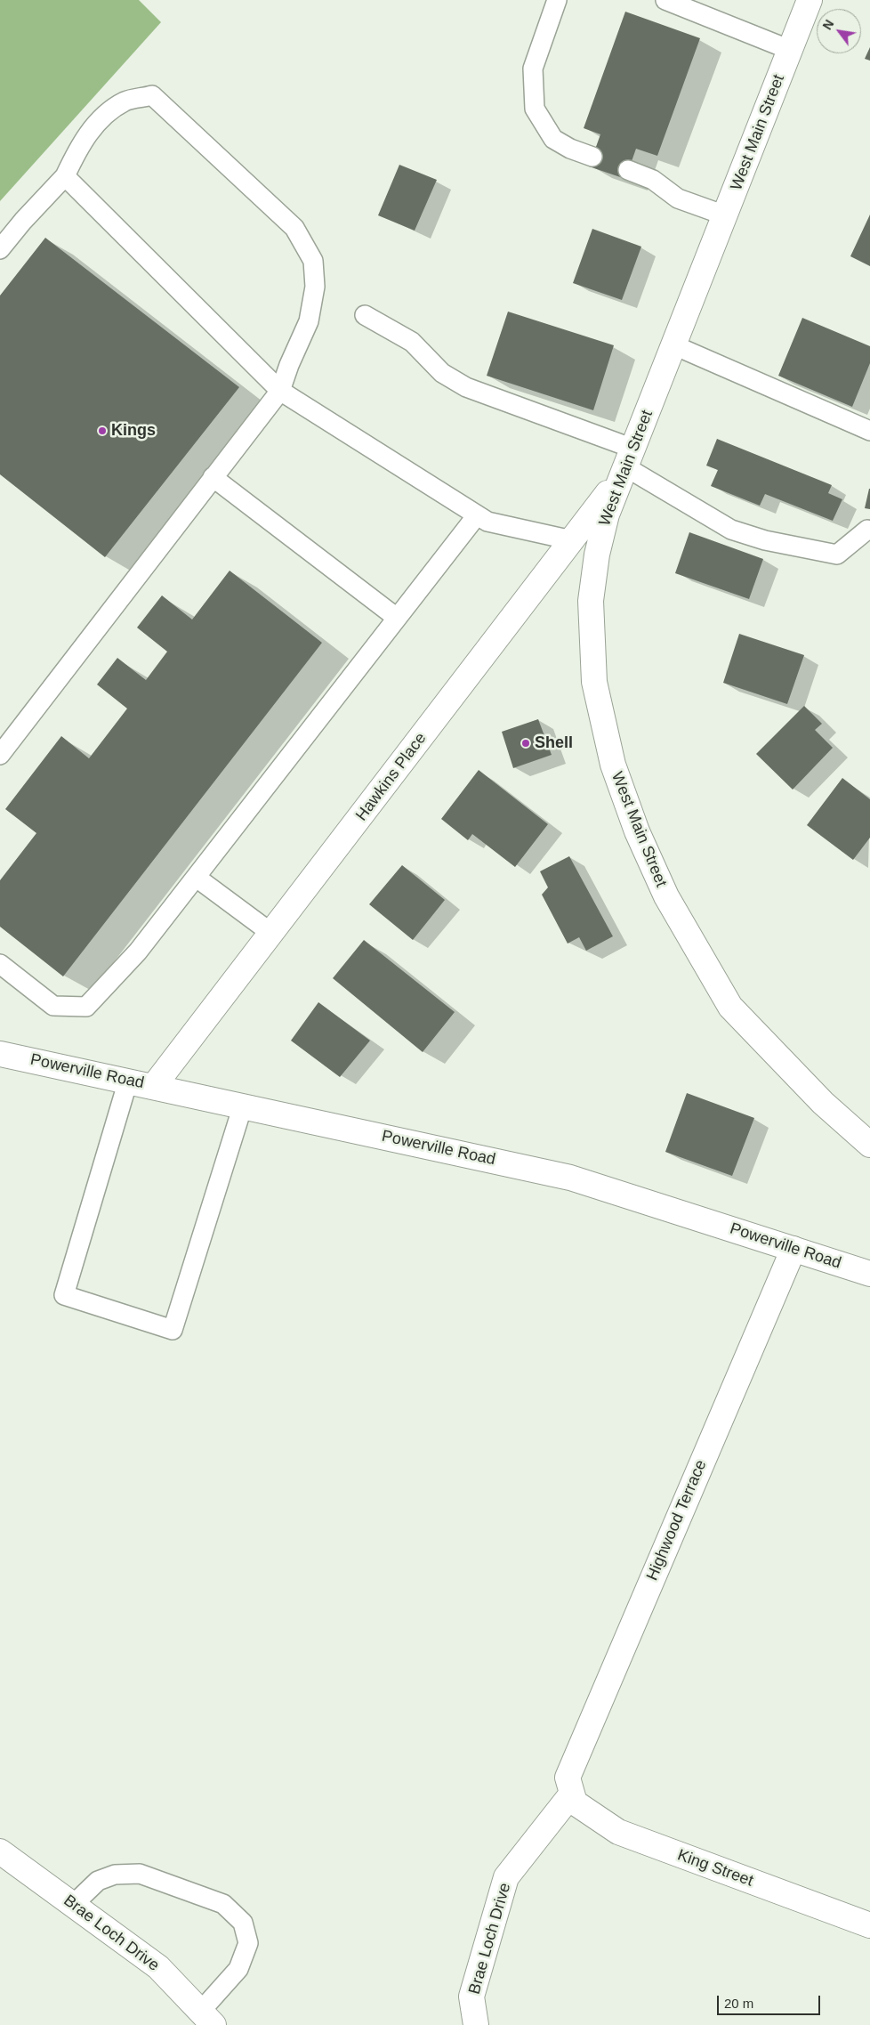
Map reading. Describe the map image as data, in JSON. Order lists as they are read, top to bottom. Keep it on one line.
{"streets":{"street":["West Main Street","Hawkins Place","Powerville Road","Highwood Terrace","King Street","Brae Loch Drive"]},"crossings":[["West Main Street","Hawkins Place"],["Hawkins Place","Powerville Road"],["Powerville Road","Highwood Terrace"],["Highwood Terrace","King Street"],["Highwood Terrace","Brae Loch Drive"],["King Street","Brae Loch Drive"]],"places":["Kings","Shell"],"scale_bar":"20 m","north":"top left"}
